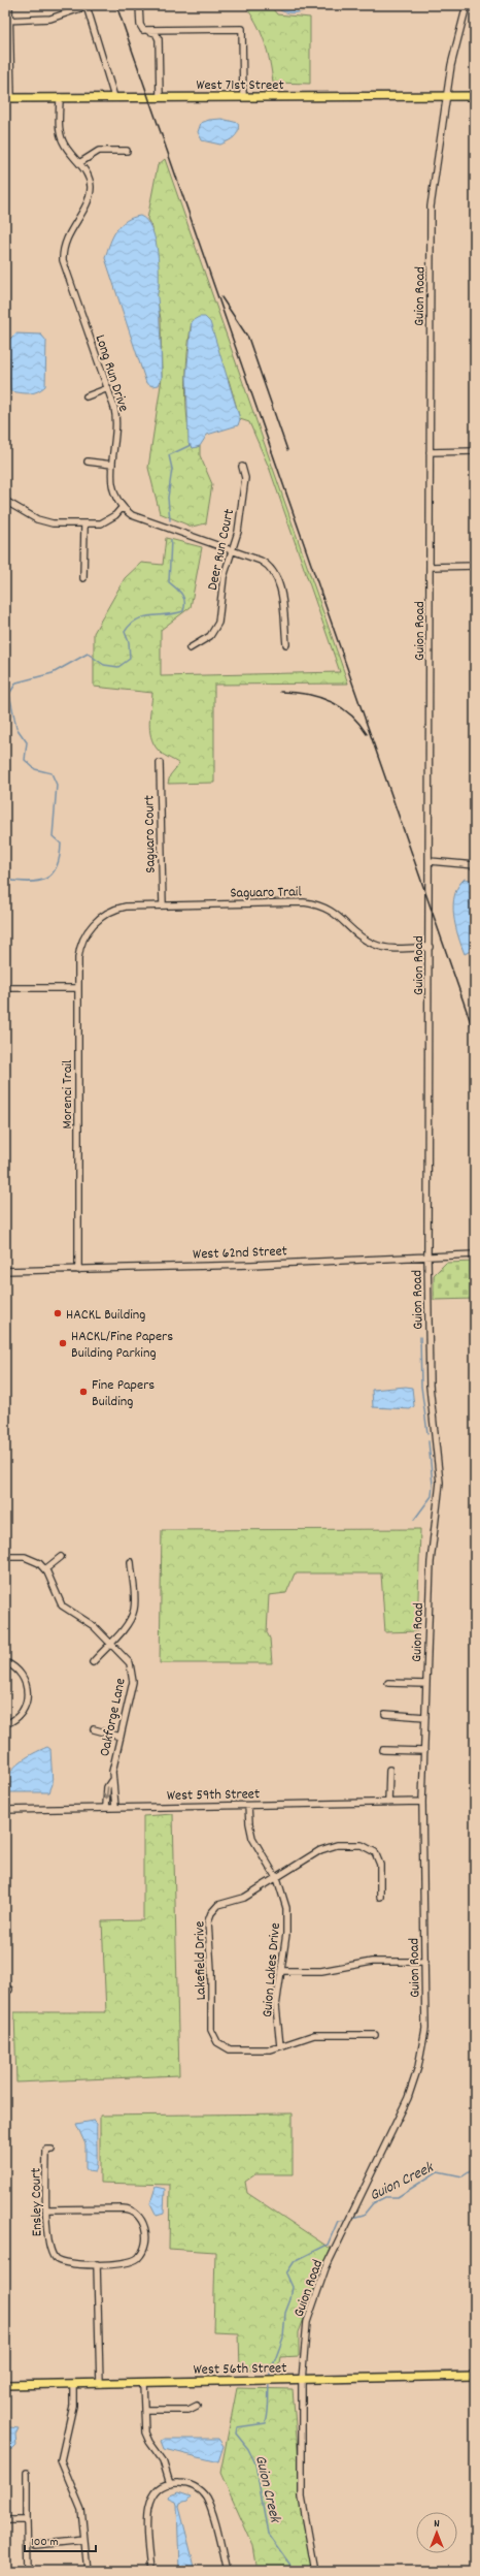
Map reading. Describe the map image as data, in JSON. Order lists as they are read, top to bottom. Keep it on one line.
{"streets":{"main road":["West 71st Street","West 56th Street"],"street":["Guion Road","Long Run Drive","Deer Run Court","Saguaro Court","Saguaro Trail","Morenci Trail","West 62nd Street","Oakforge Lane","West 59th Street","Lakefield Drive","Guion Lakes Drive","Ensley Court"]},"crossings":[["West 71st Street","Guion Road"],["West 71st Street","Long Run Drive"],["Guion Road","Saguaro Trail"],["Guion Road","West 62nd Street"],["Guion Road","West 59th Street"],["Guion Road","West 56th Street"],["Long Run Drive","Deer Run Court"],["Saguaro Court","Saguaro Trail"],["Saguaro Trail","Morenci Trail"],["Morenci Trail","West 62nd Street"],["Oakforge Lane","West 59th Street"],["West 59th Street","Guion Lakes Drive"],["Lakefield Drive","Guion Lakes Drive"]],"water":["Guion Creek"],"places":["HACKL Building","HACKL/Fine Papers Building Parking","Fine Papers Building"],"scale_bar":"100 m","north":"top"}
